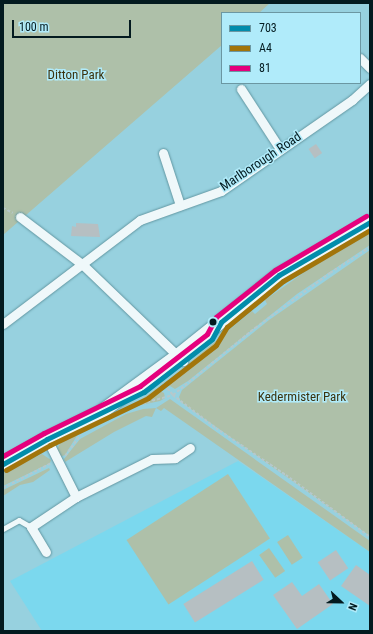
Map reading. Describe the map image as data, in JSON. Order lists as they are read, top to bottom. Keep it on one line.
{"streets":{"street":["Marlborough Road"]},"parks":["Ditton Park","Kedermister Park"],"lines":["transit line 81","transit line 703","transit line A4"],"legend":["703","A4","81"],"scale_bar":"100 m","north":"right"}
